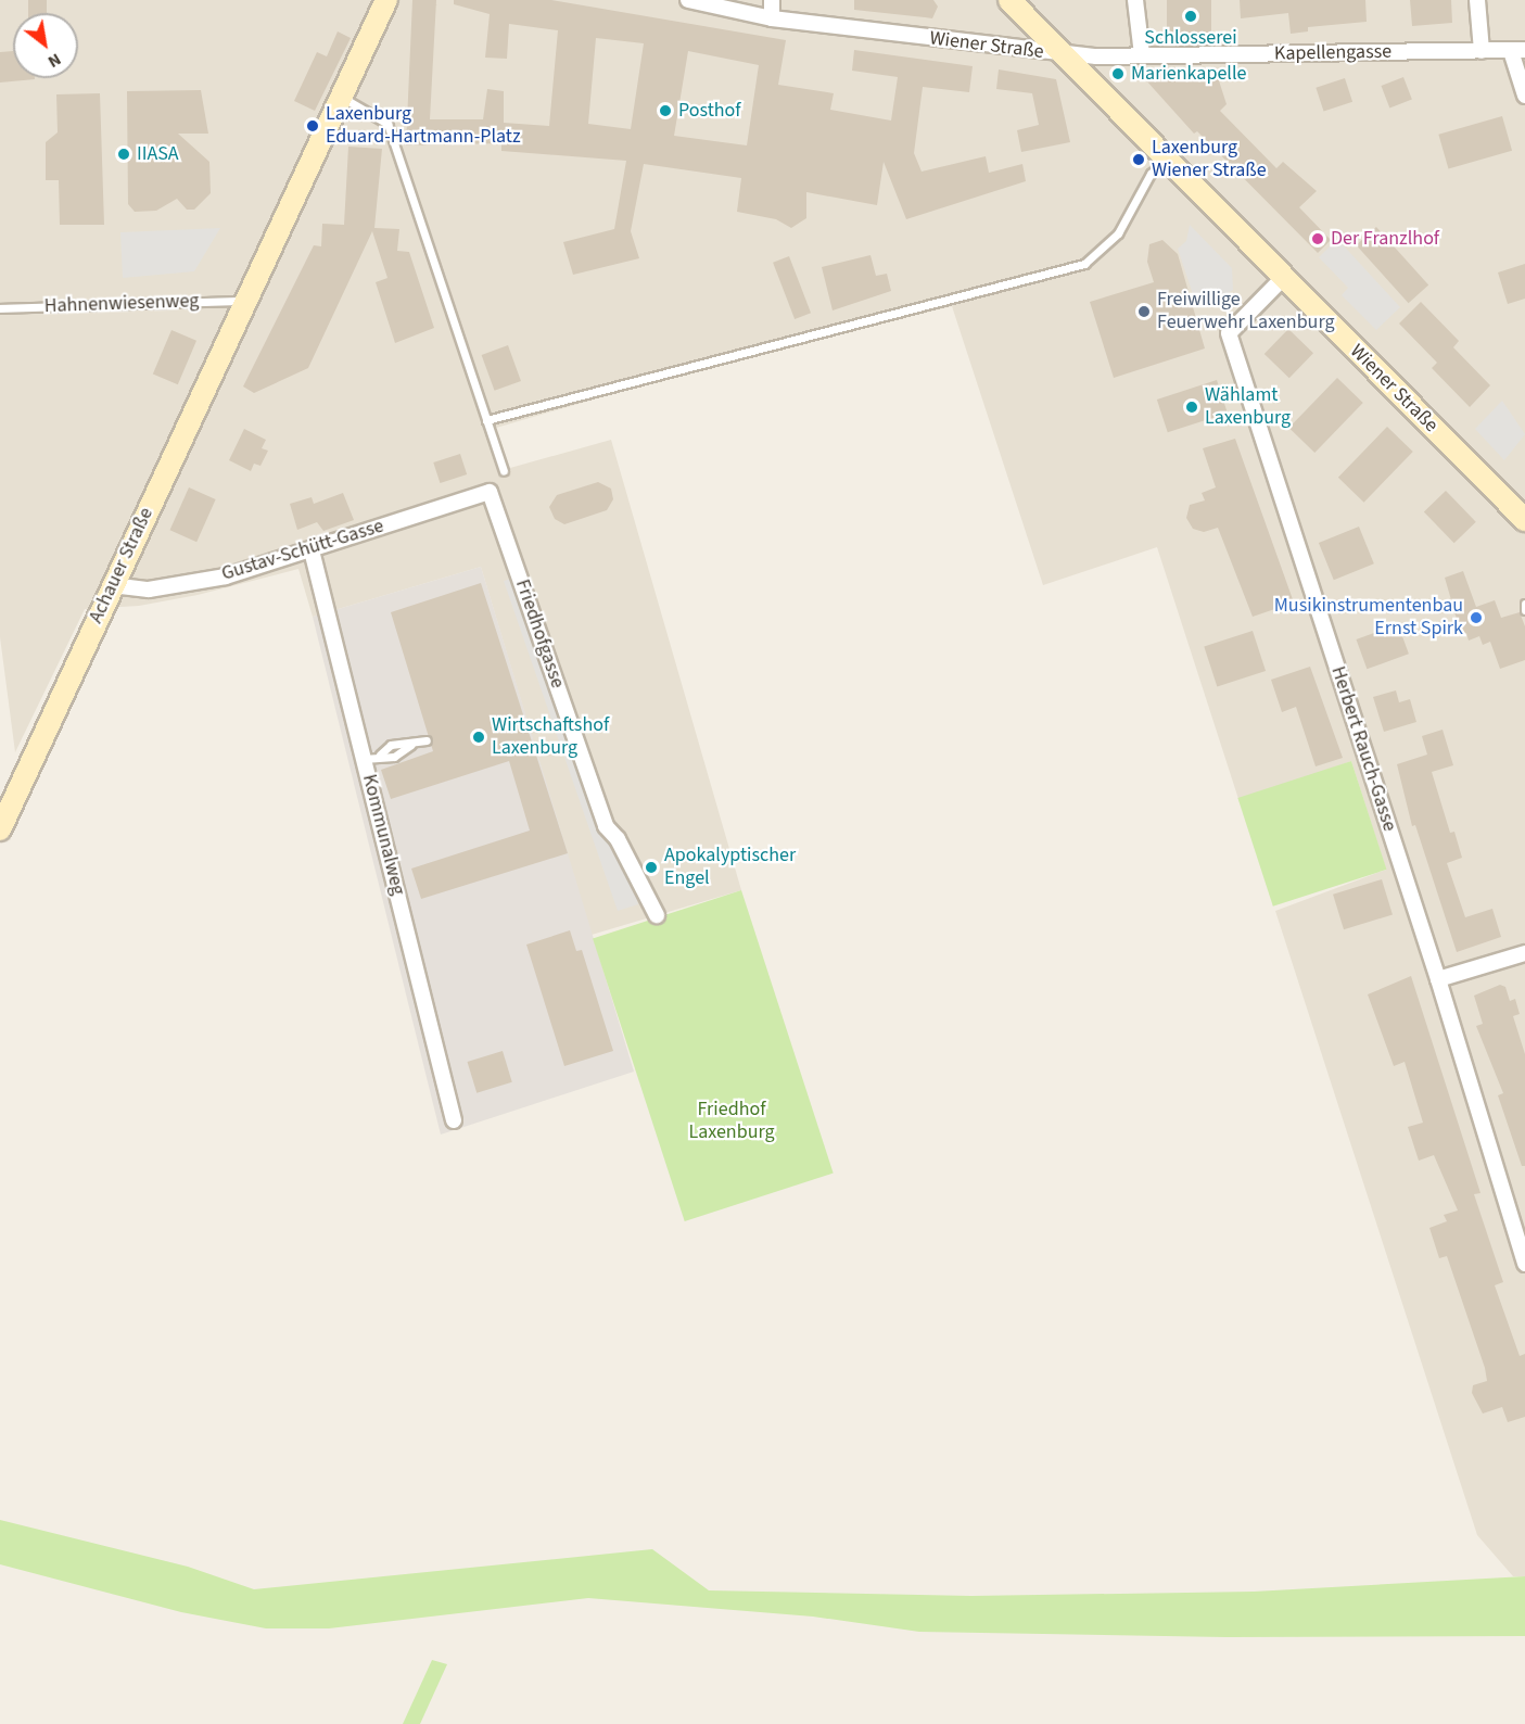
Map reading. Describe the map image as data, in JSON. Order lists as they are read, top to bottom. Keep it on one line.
{"streets":{"street":["Wiener Straße","Kapellengasse","Gustav-Schütt-Gasse","Achauer Straße","Friedhofgasse","Herbert Rauch-Gasse","Kommunalweg"],"lane":["Hahnenwiesenweg"]},"crossings":[["Wiener Straße","Kapellengasse"],["Wiener Straße","Herbert Rauch-Gasse"],["Hahnenwiesenweg","Achauer Straße"],["Gustav-Schütt-Gasse","Achauer Straße"],["Gustav-Schütt-Gasse","Friedhofgasse"],["Gustav-Schütt-Gasse","Kommunalweg"]],"parks":["Friedhof Laxenburg"],"places":["Schlosserei","Marienkapelle","Posthof","Laxenburg Eduard-Hartmann-Platz","IIASA","Laxenburg Wiener Straße","Der Franzlhof","Freiwillige Feuerwehr Laxenburg","Wählamt Laxenburg","Musikinstrumentenbau Ernst Spirk","Wirtschaftshof Laxenburg","Apokalyptischer Engel"],"north":"bottom right"}
